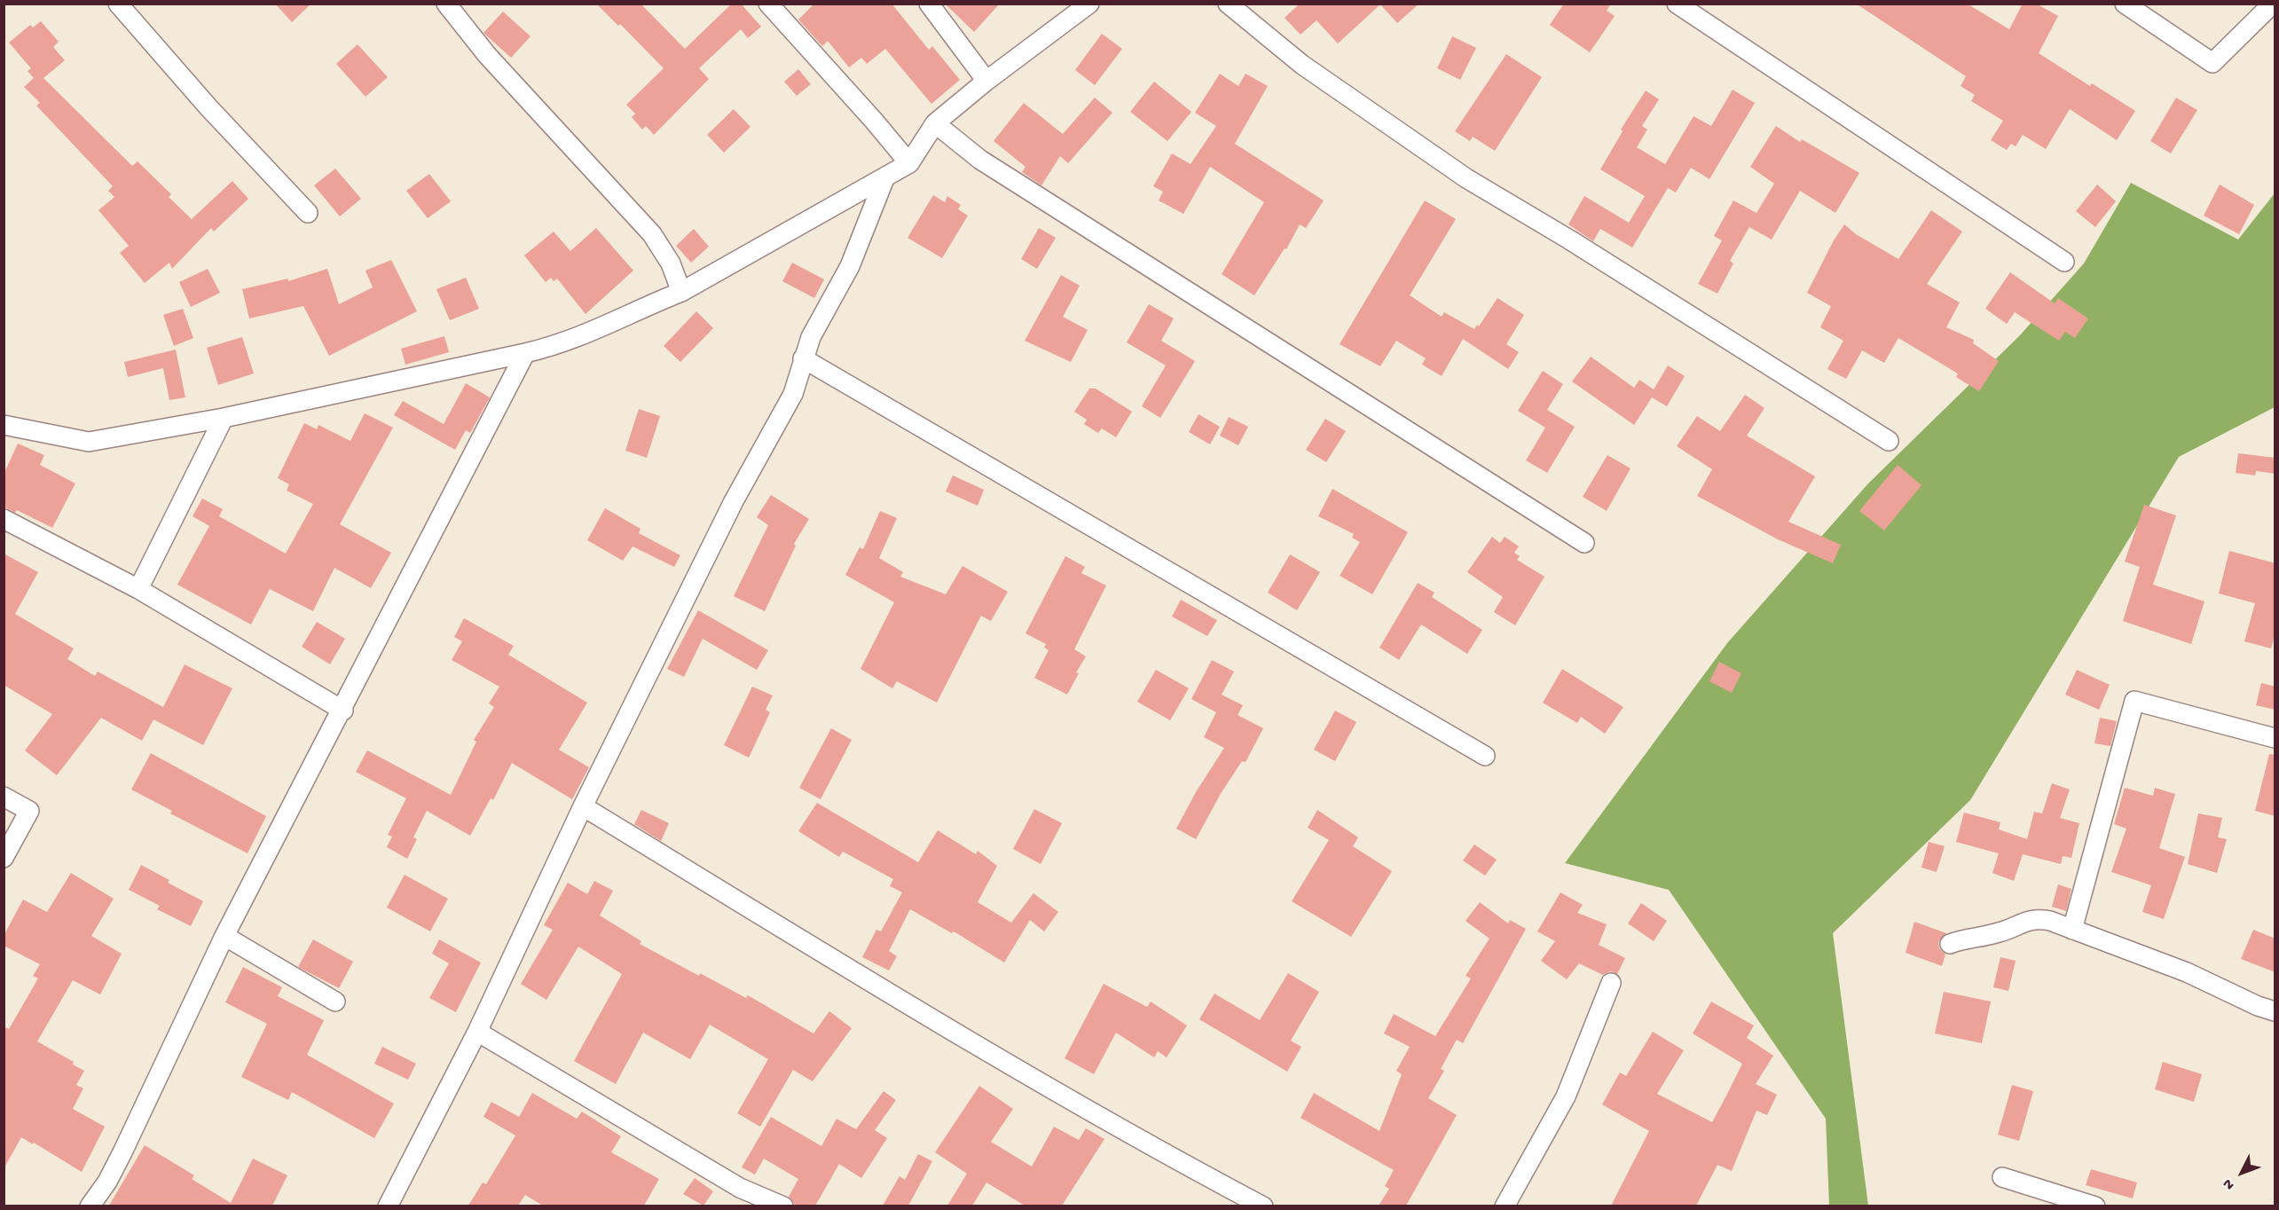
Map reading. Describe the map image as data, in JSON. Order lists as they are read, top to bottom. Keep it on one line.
{"north":"bottom left"}
